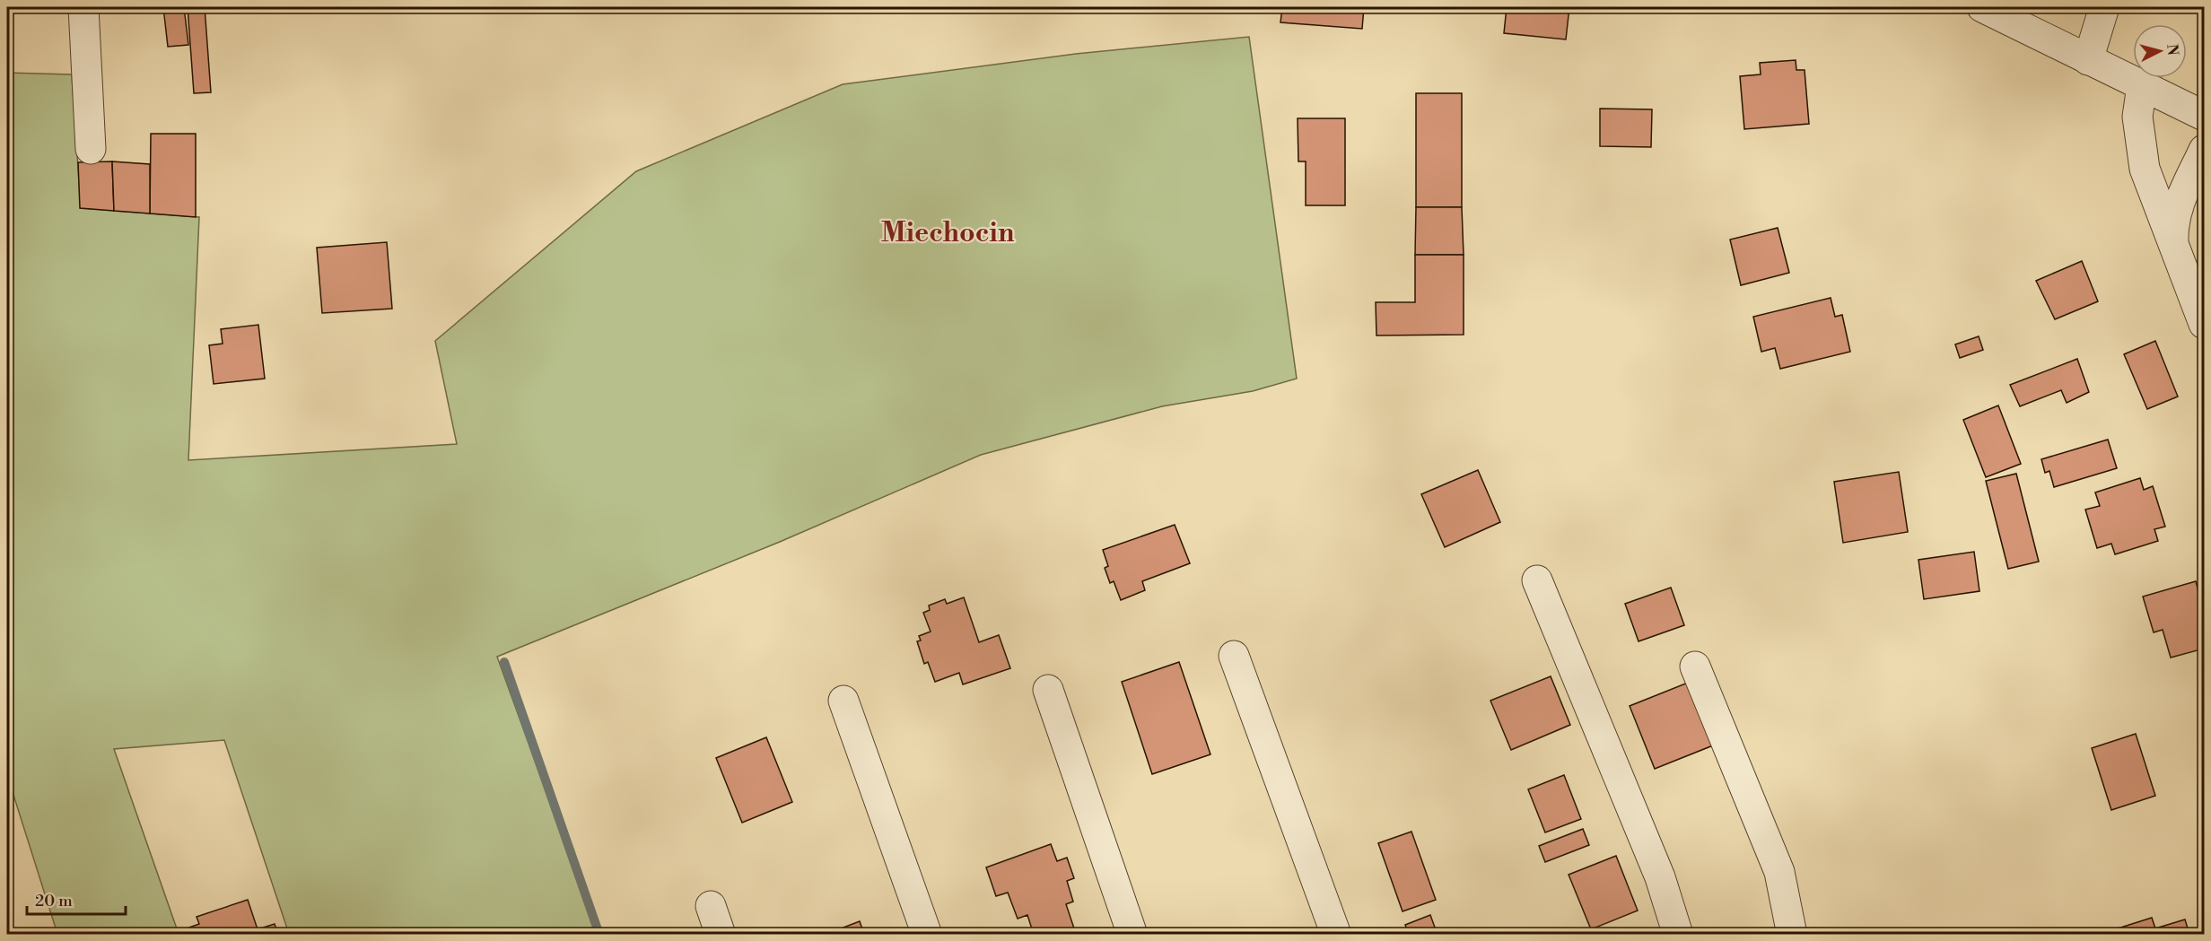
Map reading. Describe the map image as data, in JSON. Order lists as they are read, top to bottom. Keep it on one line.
{"districts":["Miechocin"],"scale_bar":"20 m","north":"right"}
